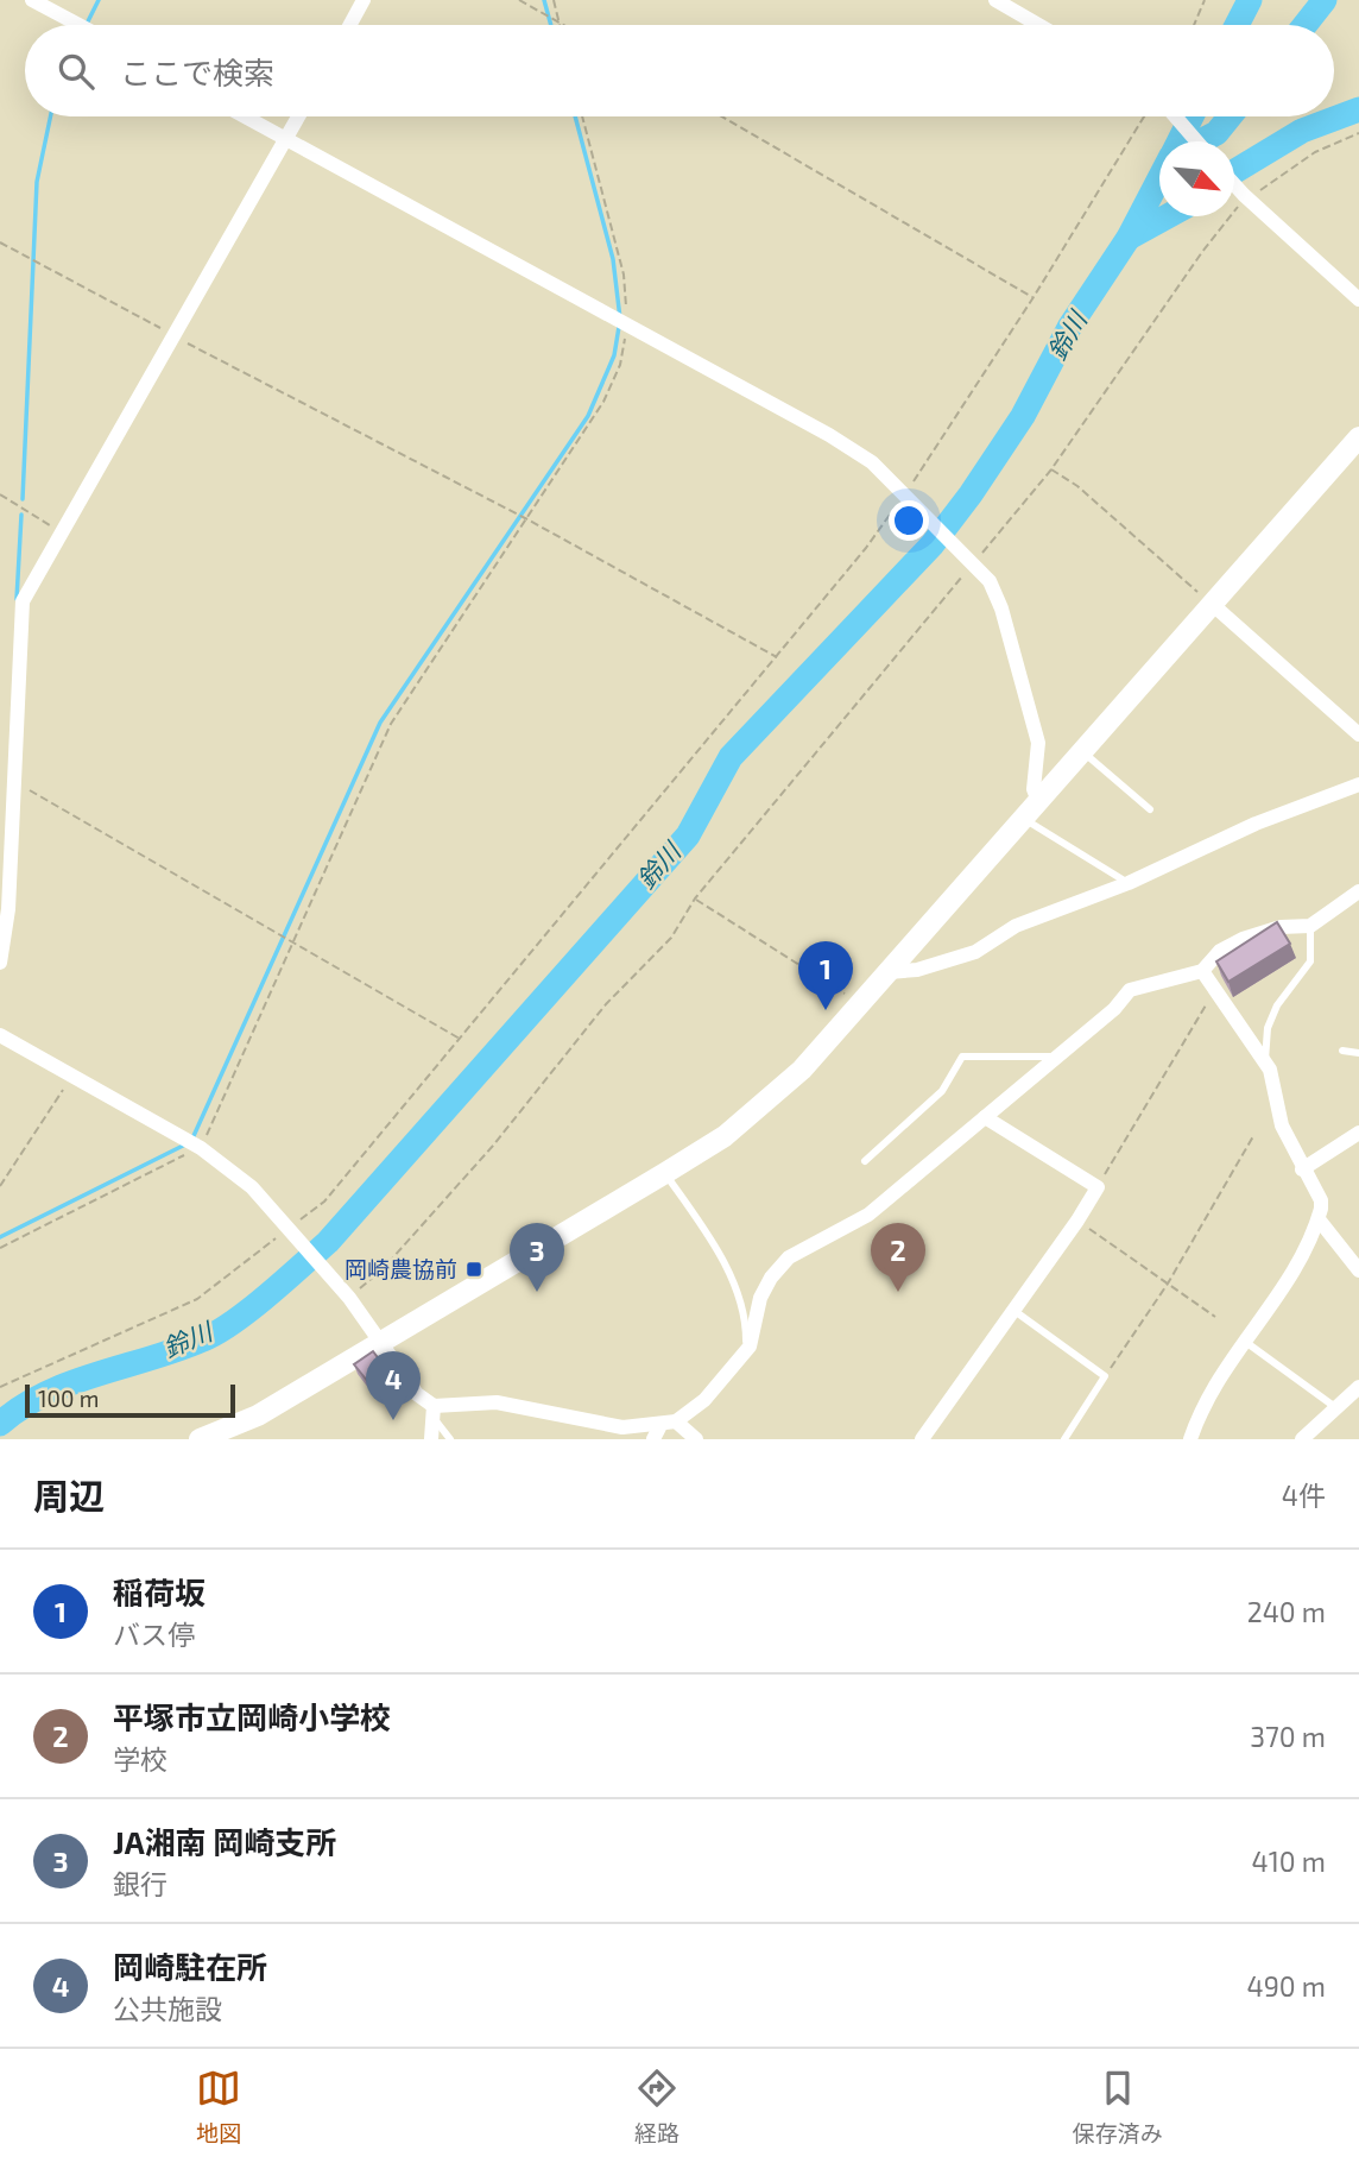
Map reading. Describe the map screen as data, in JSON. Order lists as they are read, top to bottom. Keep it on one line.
{"water":["鈴川"],"places":{"transit":["岡崎農協前"]},"scale_bar":"100 m","north":"bottom right","page":{"search":"ここで検索","pins":["1","2","3","4"],"scale":"100 m","heading":["周辺","4件"],"list":[{"mark":"1","name":"稲荷坂","note":"バス停","value":"240 m"},{"mark":"2","name":"平塚市立岡崎小学校","note":"学校","value":"370 m"},{"mark":"3","name":"JA湘南 岡崎支所","note":"銀行","value":"410 m"},{"mark":"4","name":"岡崎駐在所","note":"公共施設","value":"490 m"}],"nav":["地図","経路","保存済み"]}}
